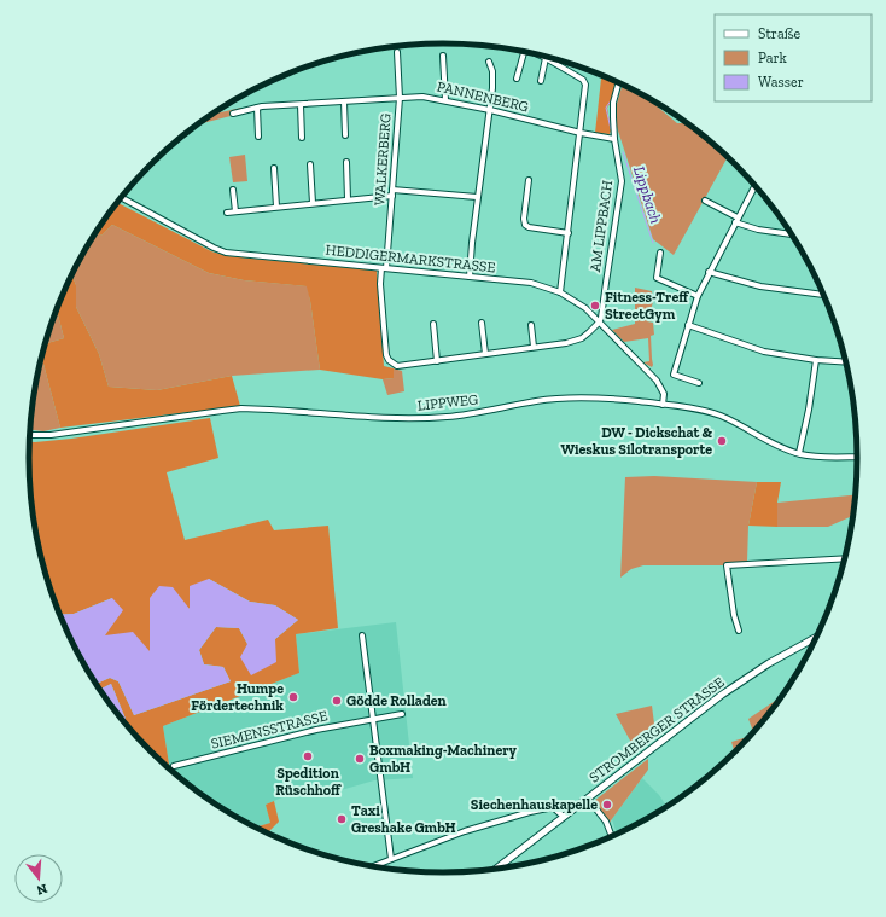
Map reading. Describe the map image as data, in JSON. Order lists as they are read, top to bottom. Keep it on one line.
{"streets":{"main road":["STROMBERGER STRASSE"],"street":["PANNENBERG","WALKERBERG","AM LIPPBACH","HEDDIGERMARKSTRASSE","LIPPWEG","SIEMENSSTRASSE"]},"crossings":[["PANNENBERG","WALKERBERG"],["PANNENBERG","AM LIPPBACH"],["WALKERBERG","AM LIPPBACH"],["WALKERBERG","HEDDIGERMARKSTRASSE"],["AM LIPPBACH","HEDDIGERMARKSTRASSE"],["HEDDIGERMARKSTRASSE","LIPPWEG"]],"water":["Lippbach"],"places":["Fitness-Treff StreetGym","DW - Dickschat & Wieskus Silotransporte","Humpe Fördertechnik","Gödde Rolladen","Spedition Rüschhoff","Boxmaking-Machinery GmbH","Siechenhauskapelle","Taxi Greshake GmbH"],"legend":["Straße","Park","Wasser"],"north":"bottom"}
